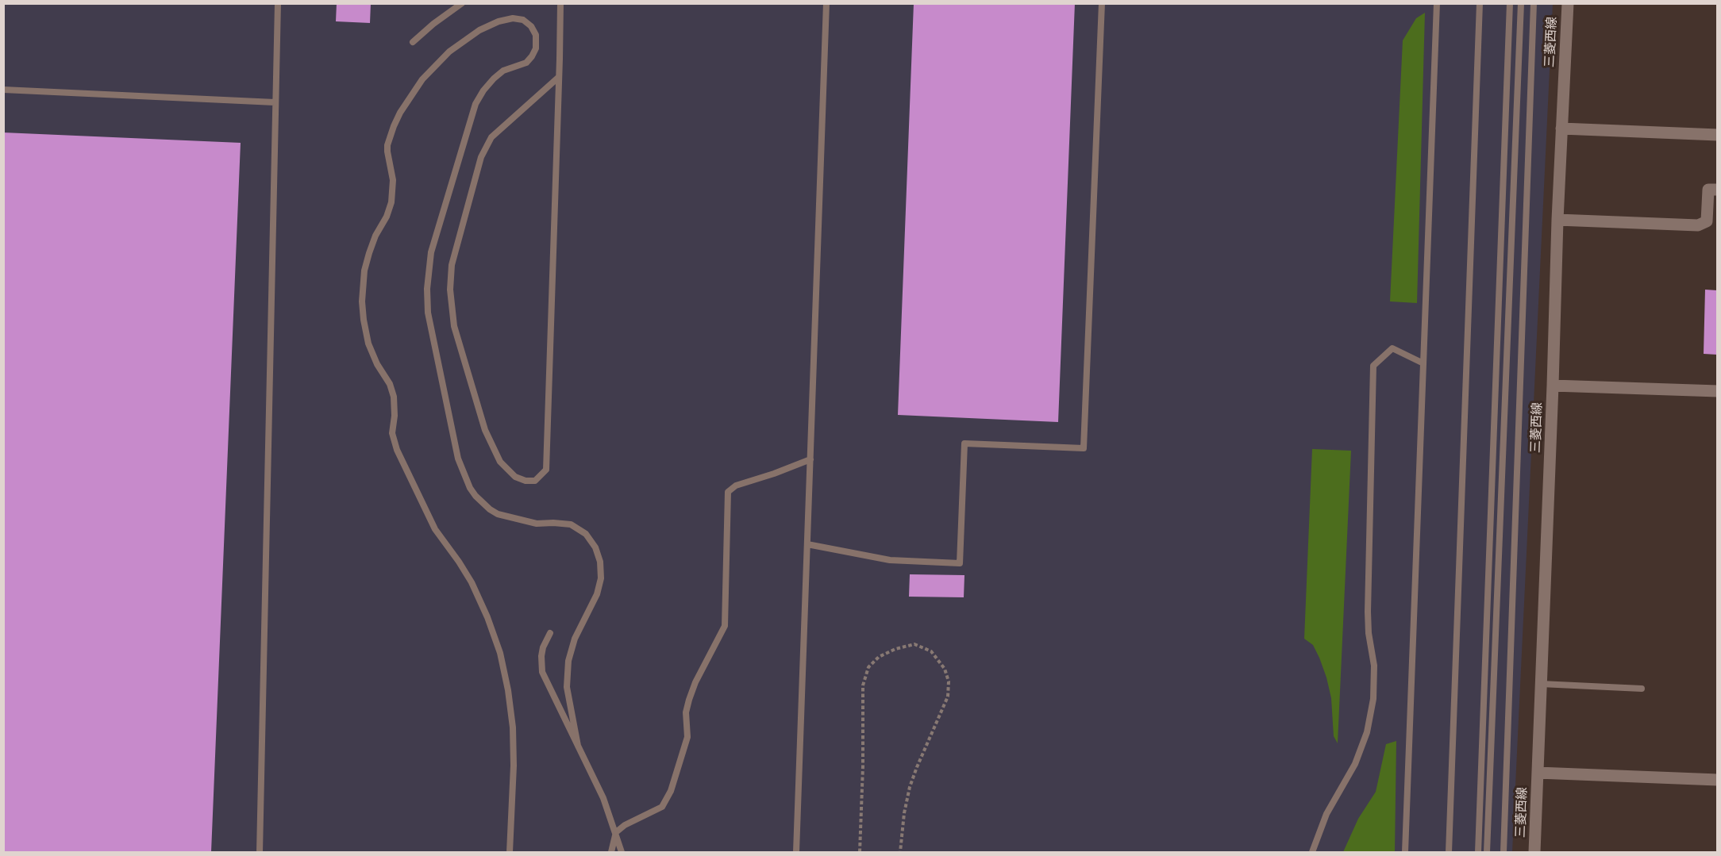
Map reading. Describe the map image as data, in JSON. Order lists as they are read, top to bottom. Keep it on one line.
{"streets":{"street":["三菱西線"]}}
